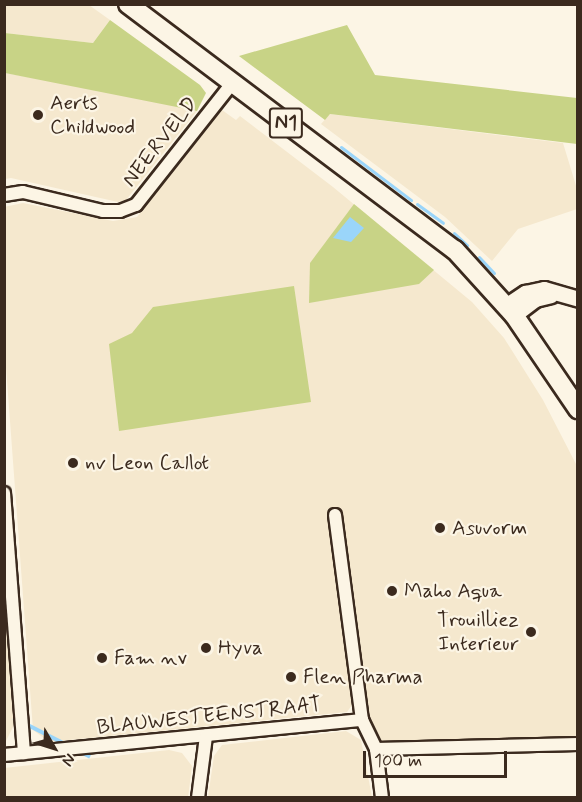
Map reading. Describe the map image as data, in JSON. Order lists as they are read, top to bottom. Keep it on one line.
{"streets":{"main road":["N1"],"street":["NEERVELD","BLAUWESTEENSTRAAT"]},"crossings":[["N1","NEERVELD"]],"places":["Aerts Childwood","nv Leon Callot","Asuvorm","Maho Aqua","Trouilliez Interieur","Hyva","Fam nv","Flen Pharma"],"scale_bar":"100 m","north":"bottom right"}
